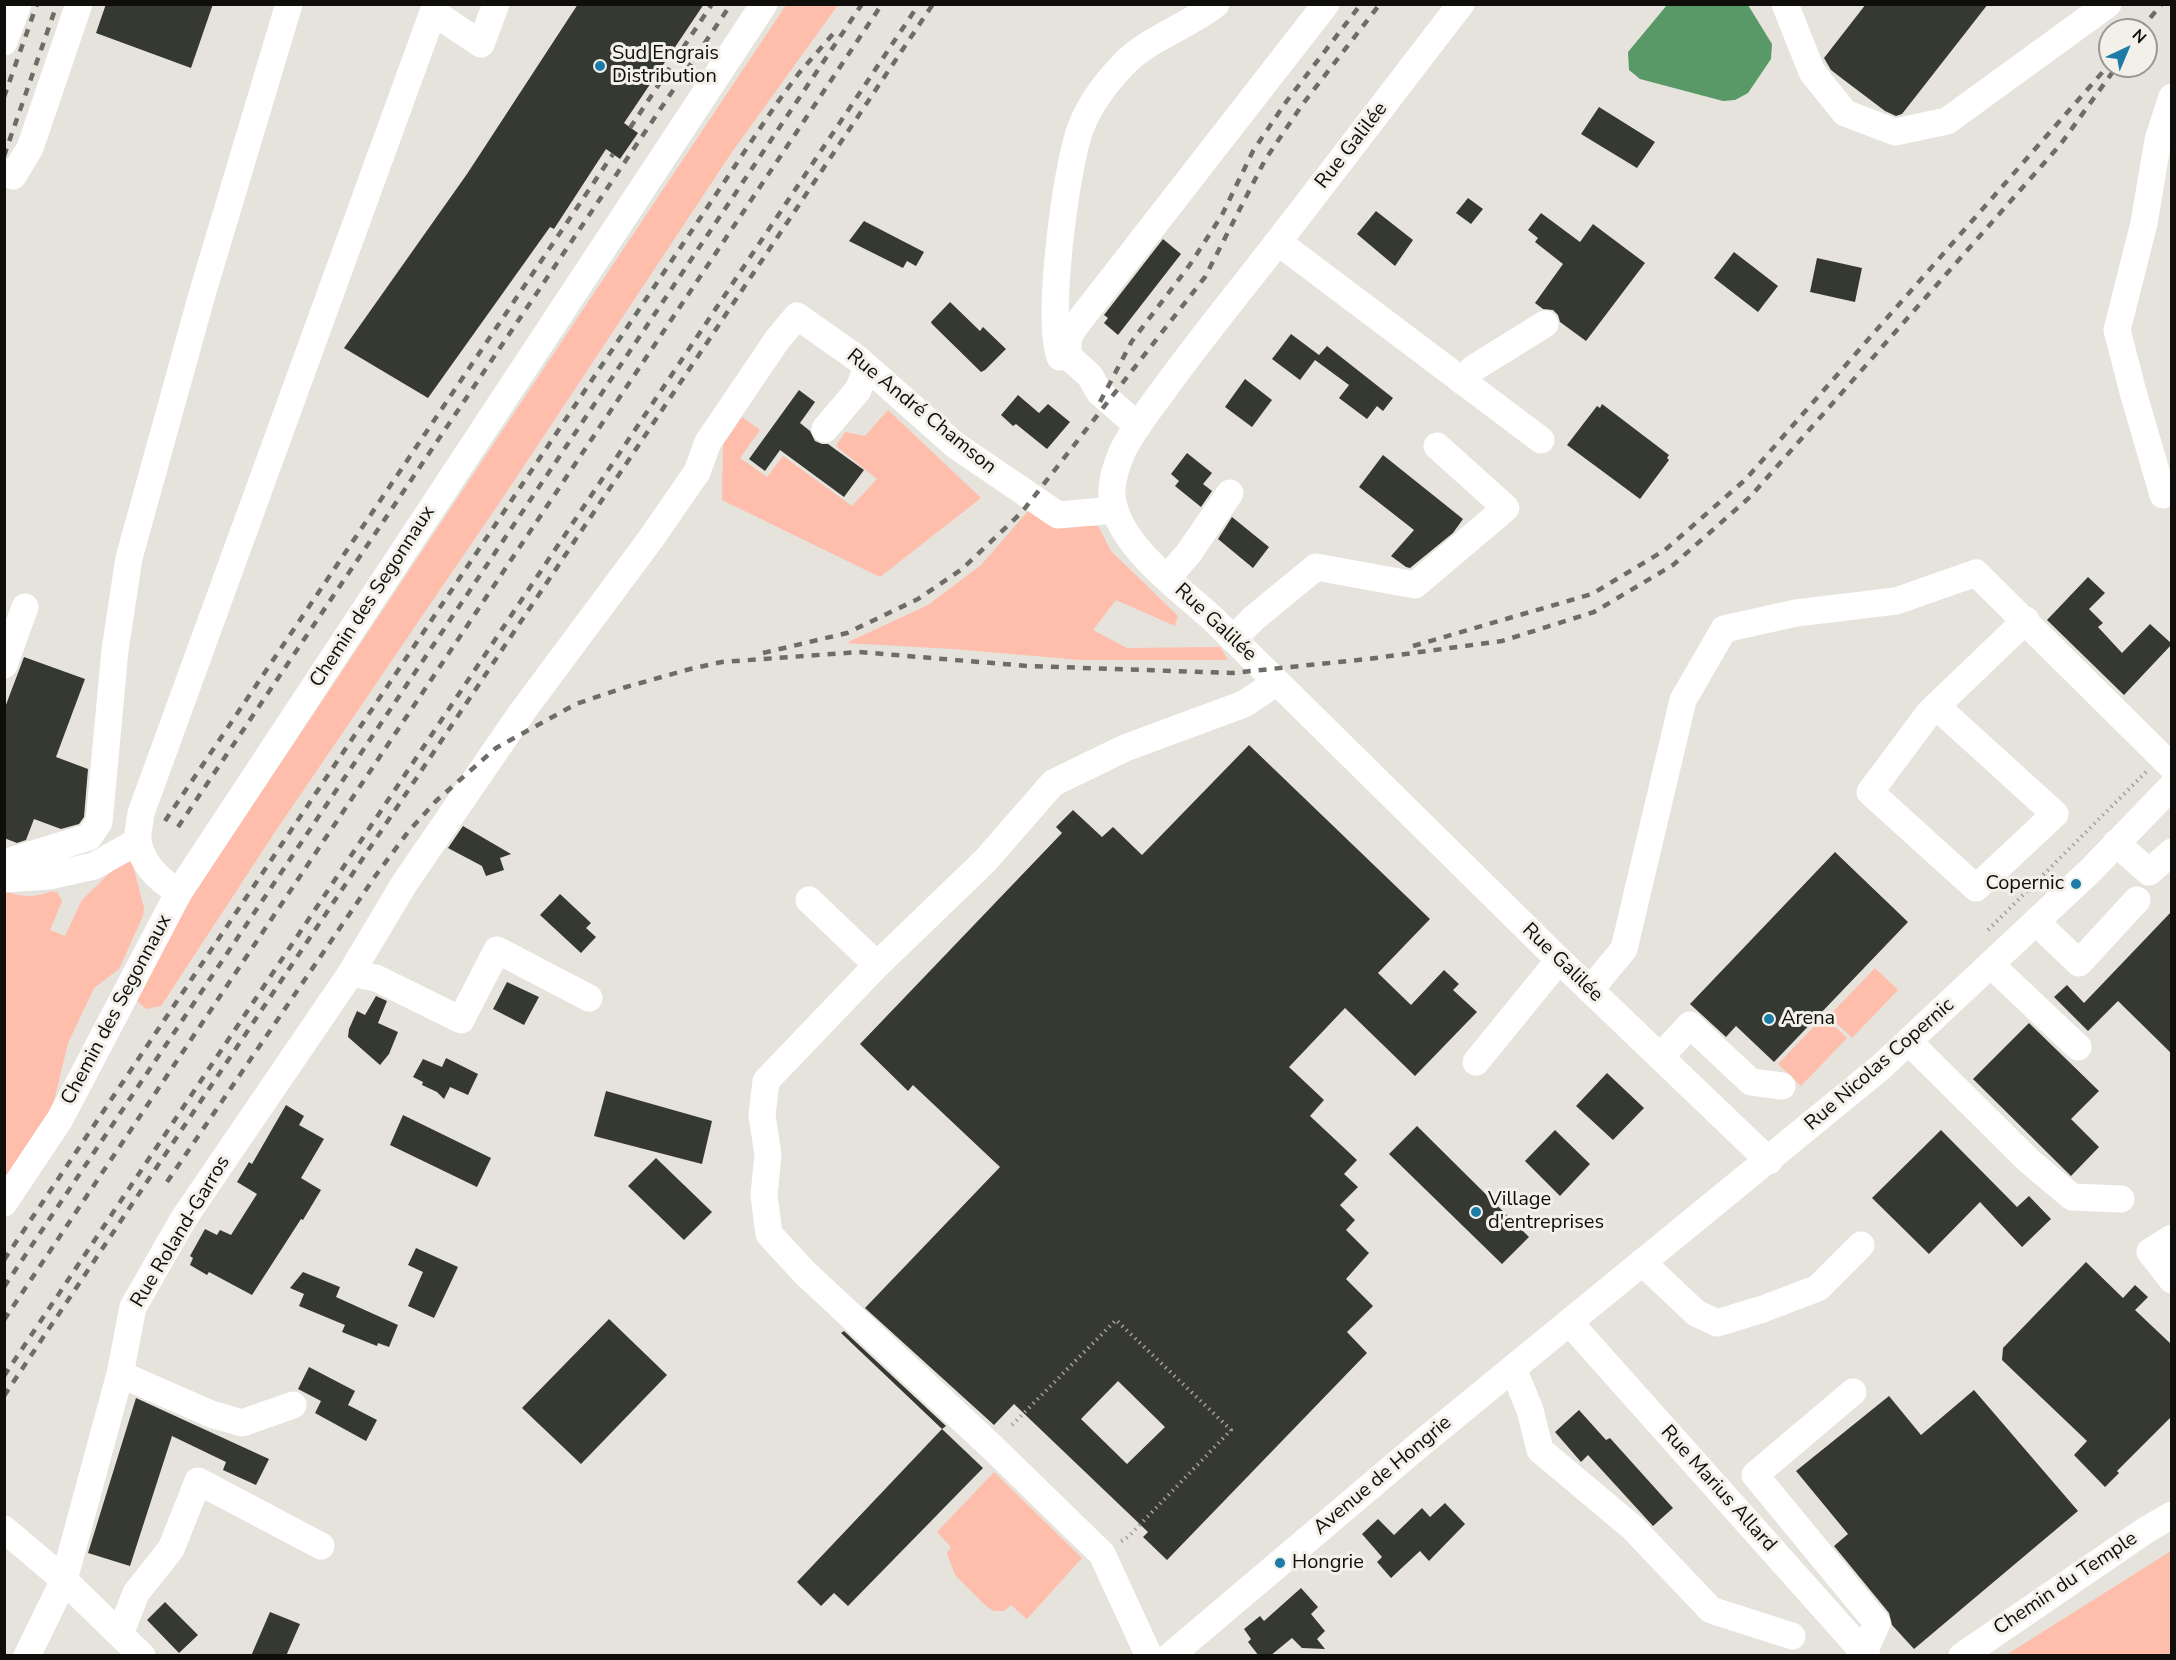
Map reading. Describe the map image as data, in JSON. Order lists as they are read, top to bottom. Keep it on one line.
{"streets":{"street":["Rue Galilée","Rue André Chamson","Chemin des Segonnaux","Rue Nicolas Copernic","Rue Roland-Garros","Avenue de Hongrie","Rue Marius Allard","Chemin du Temple"]},"crossings":[["Rue Galilée","Rue André Chamson"],["Rue Galilée","Rue Nicolas Copernic"],["Rue André Chamson","Rue Roland-Garros"],["Rue Nicolas Copernic","Avenue de Hongrie"],["Rue Nicolas Copernic","Rue Marius Allard"],["Avenue de Hongrie","Rue Marius Allard"]],"places":["Sud Engrais Distribution","Copernic","Arena","Village d'entreprises","Hongrie"],"north":"top right"}
